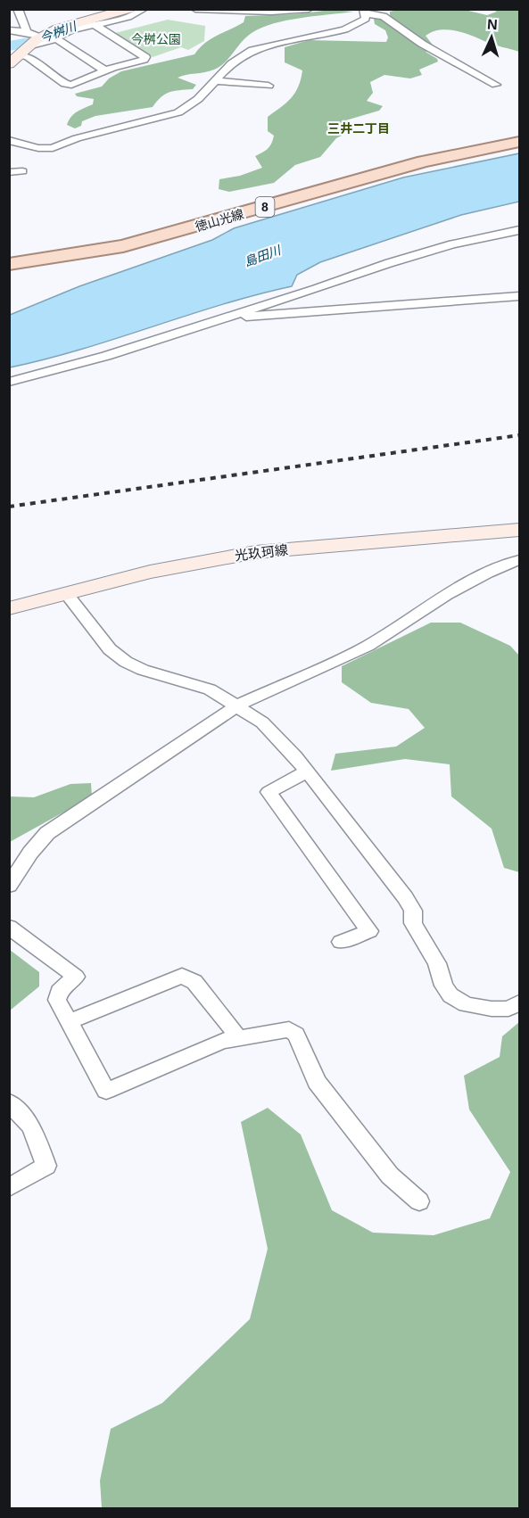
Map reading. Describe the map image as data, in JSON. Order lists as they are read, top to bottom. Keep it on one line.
{"streets":{"main road":["8","徳山光線","光玖珂線"]},"districts":["三井二丁目"],"water":["今桝川","島田川"],"parks":["今桝公園"],"north":"top"}
